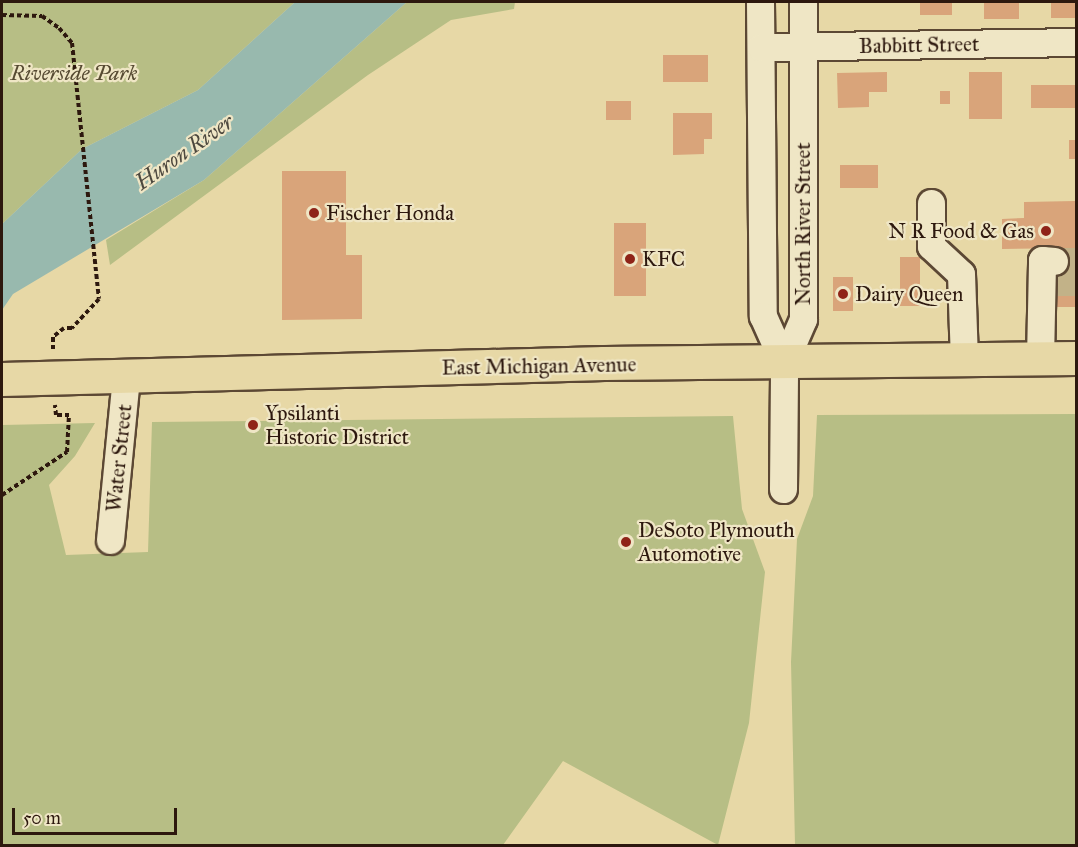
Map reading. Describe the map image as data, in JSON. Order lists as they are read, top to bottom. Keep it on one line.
{"streets":{"main road":["East Michigan Avenue"],"street":["Babbitt Street","North River Street","Water Street"]},"crossings":[["Babbitt Street","North River Street"],["North River Street","East Michigan Avenue"],["East Michigan Avenue","Water Street"]],"water":["Huron River"],"parks":["Riverside Park"],"places":["Fischer Honda","N R Food & Gas","KFC","Dairy Queen","Ypsilanti Historic District","DeSoto Plymouth Automotive"],"scale_bar":"50 m"}
